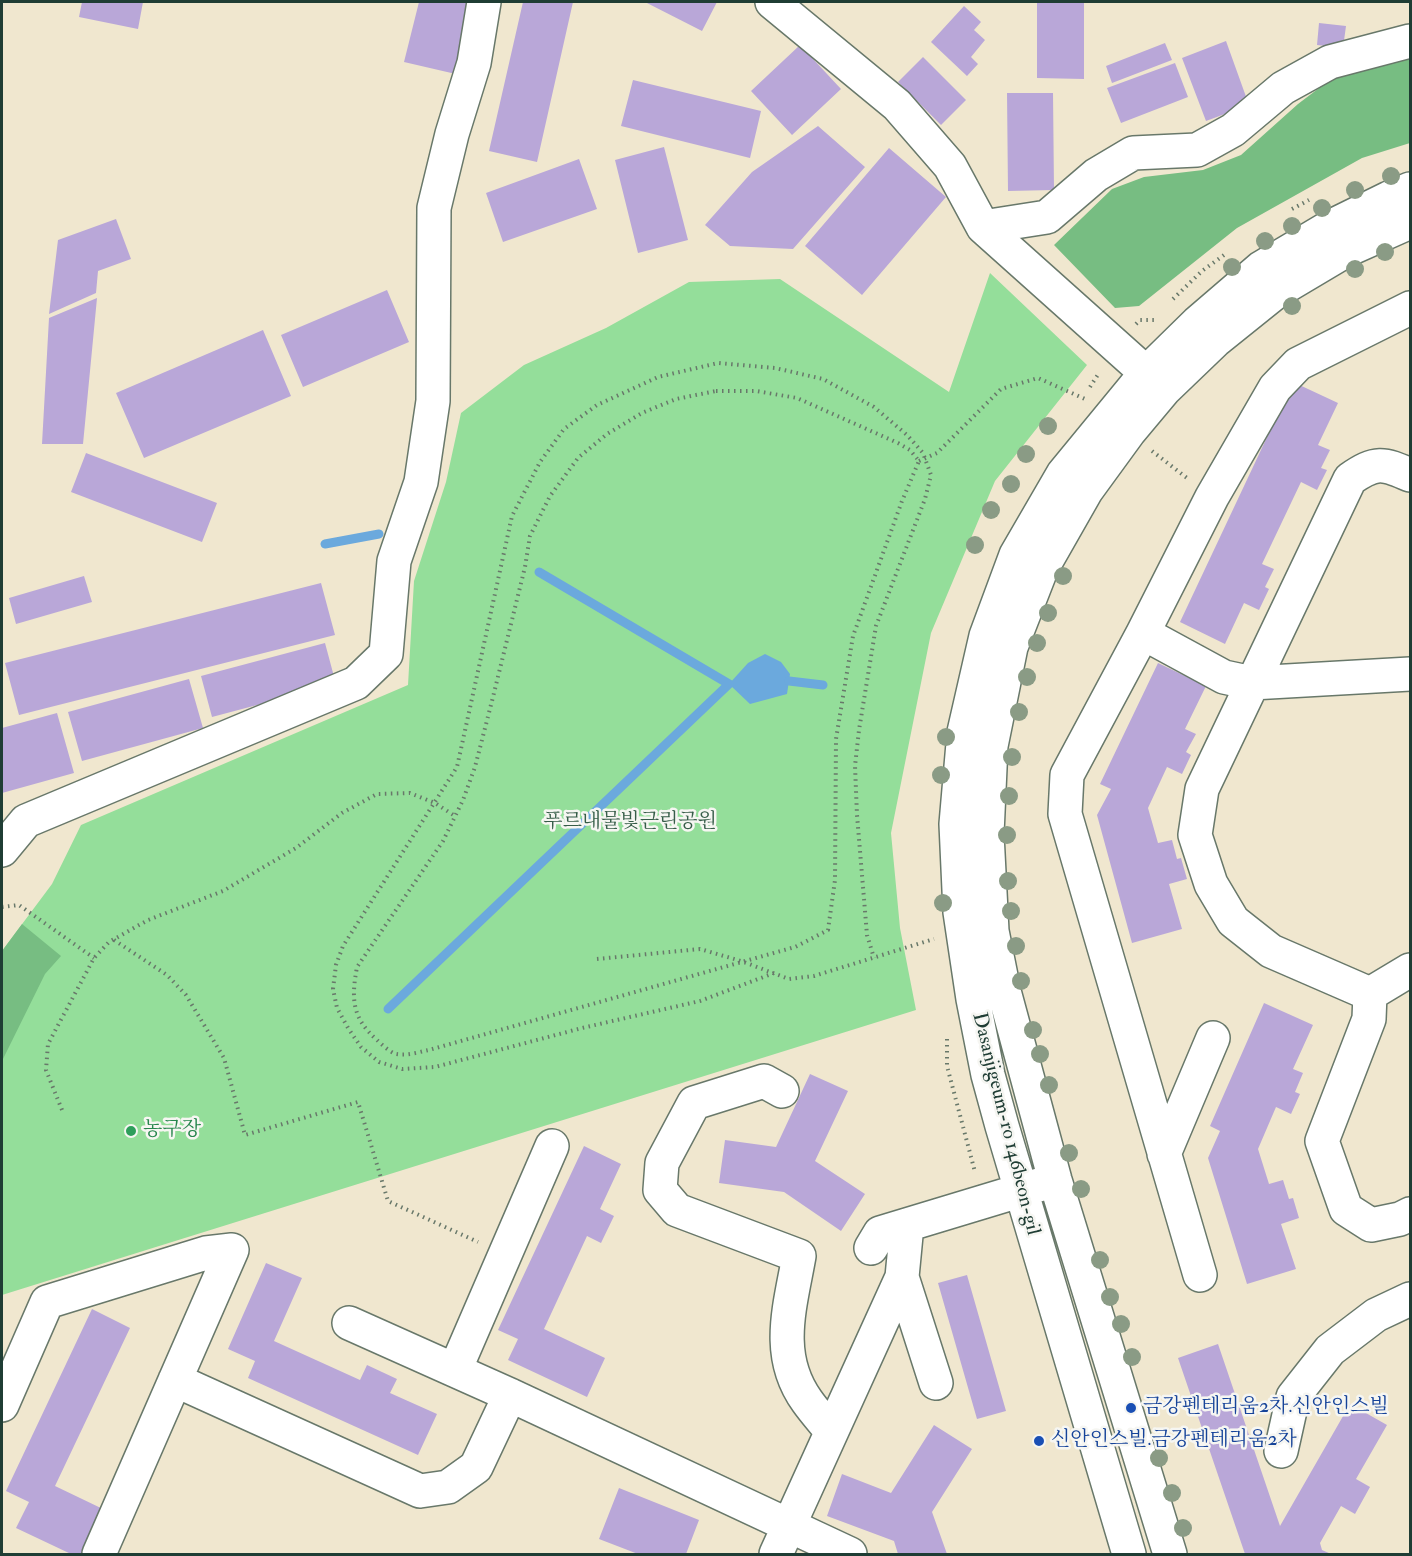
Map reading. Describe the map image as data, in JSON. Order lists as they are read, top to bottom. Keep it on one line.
{"streets":{"street":["Dasanjigeum-ro 146beon-gil"]},"parks":["푸르내물빛근린공원"],"places":["농구장","금강펜테리움2차.신안인스빌","신안인스빌.금강펜테리움2차"]}
